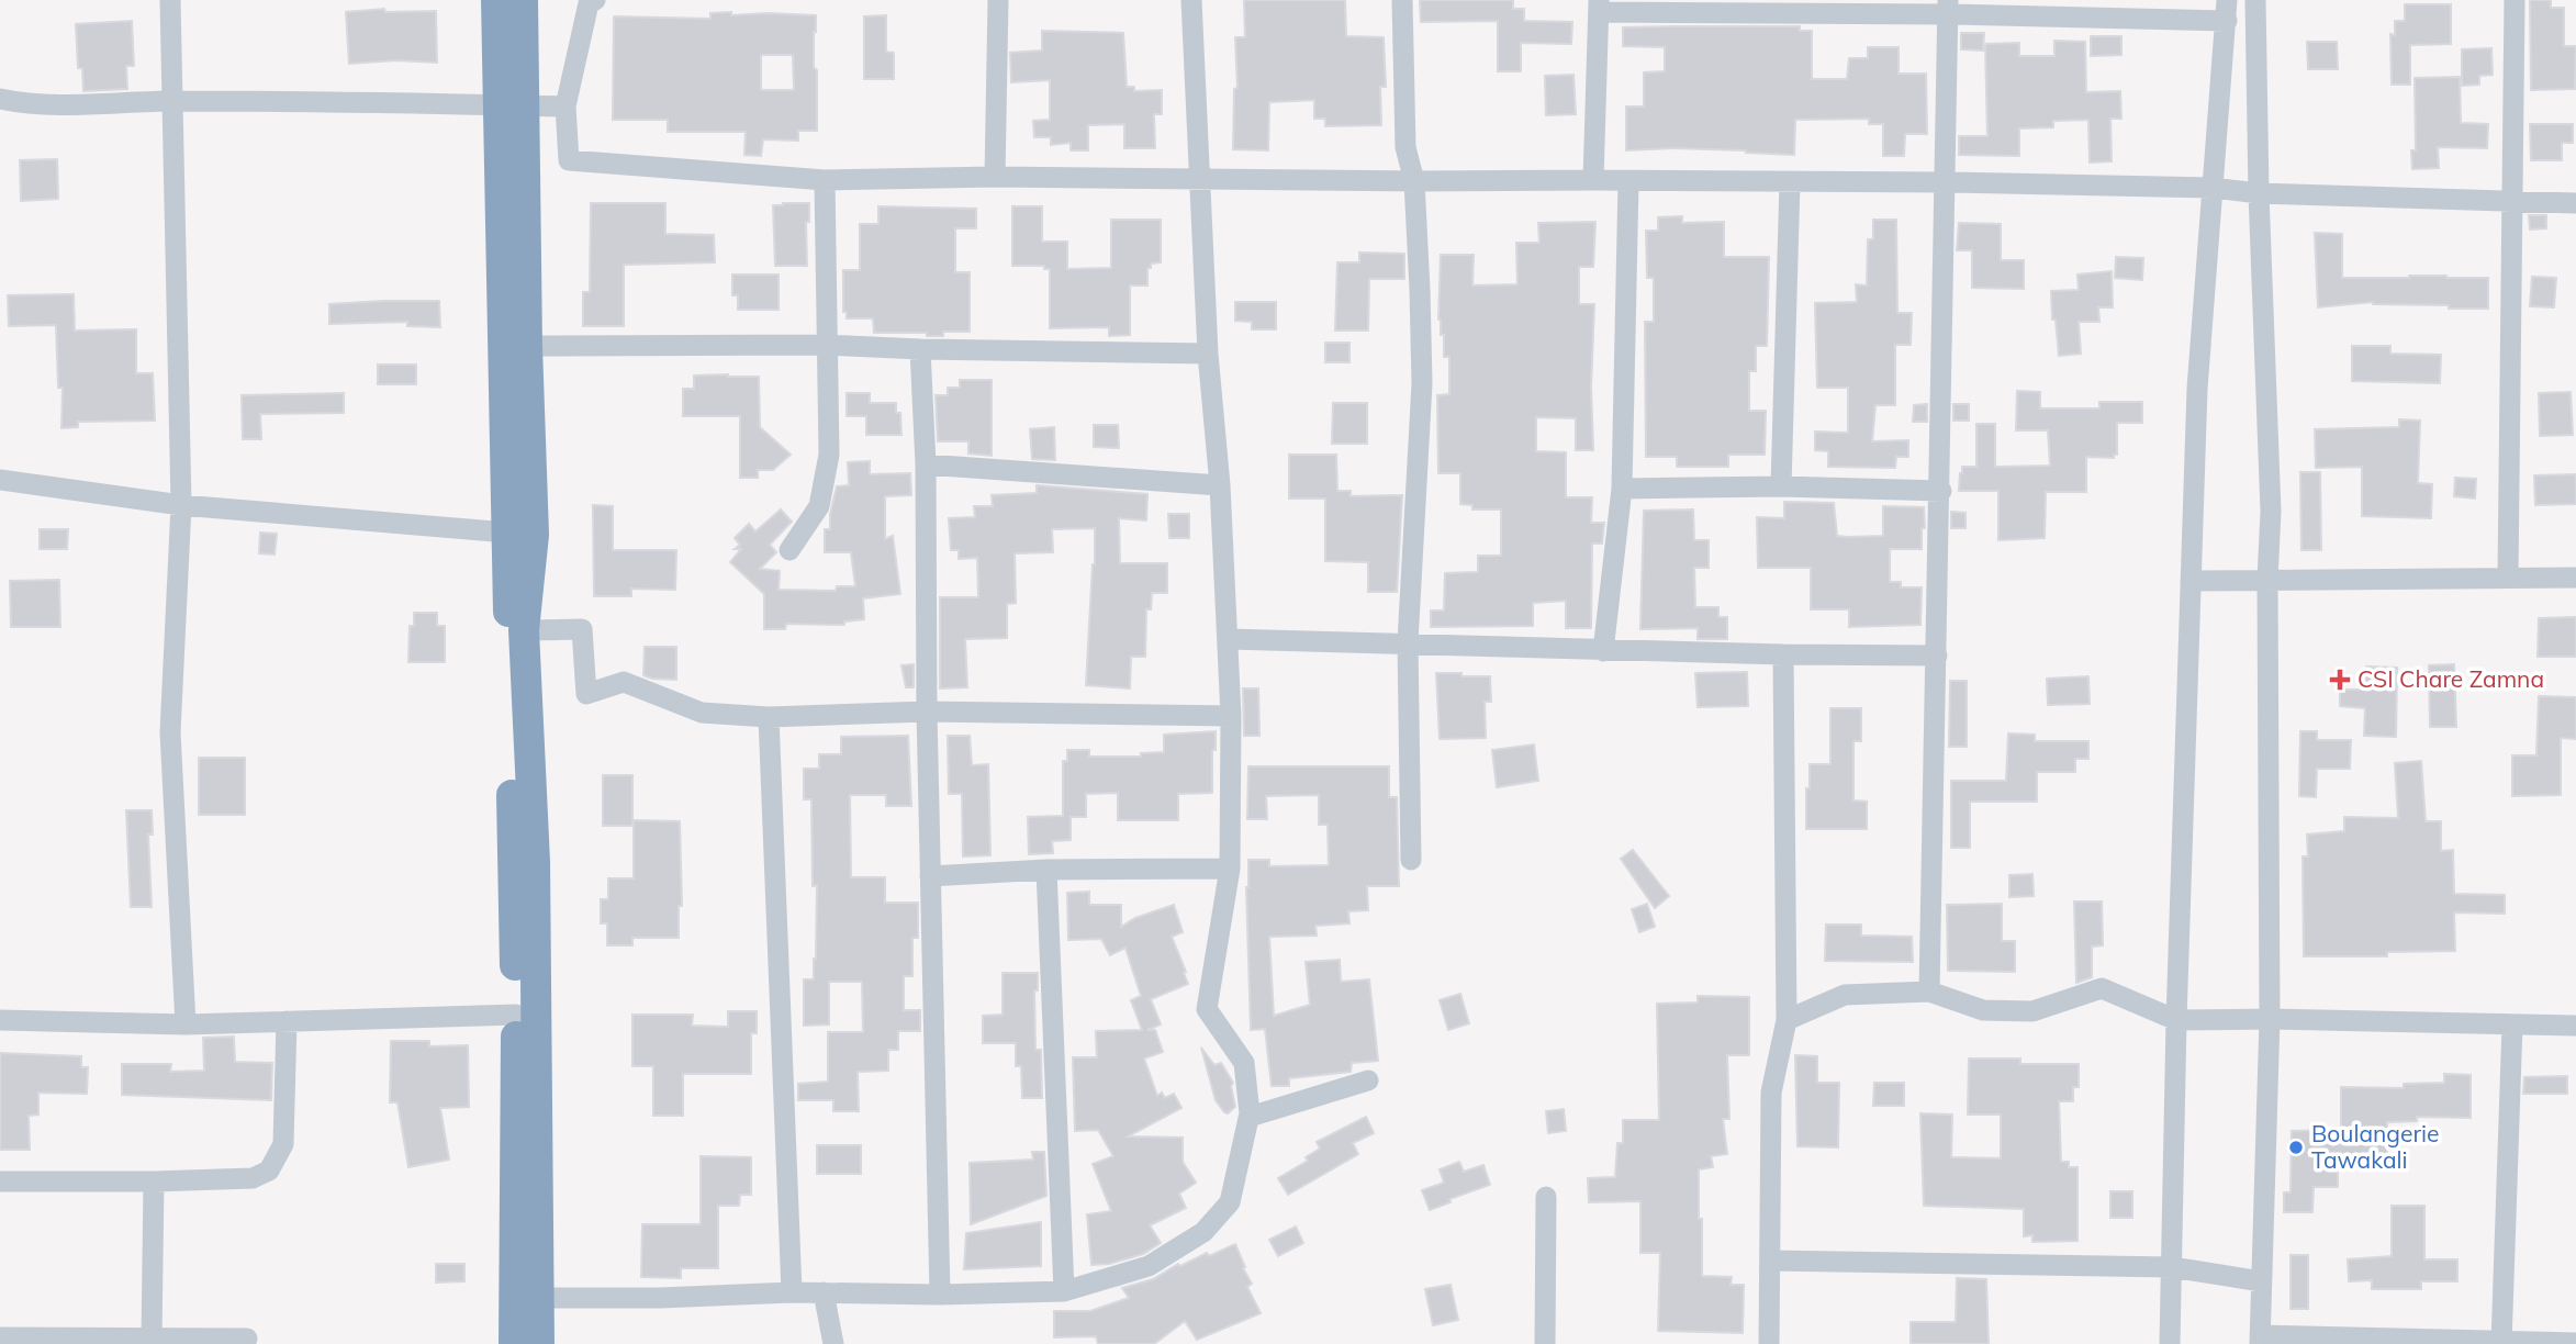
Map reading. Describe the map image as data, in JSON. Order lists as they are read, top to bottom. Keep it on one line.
{"places":{"health":["CSI Chare Zamna"],"other":["Boulangerie Tawakali"]}}
